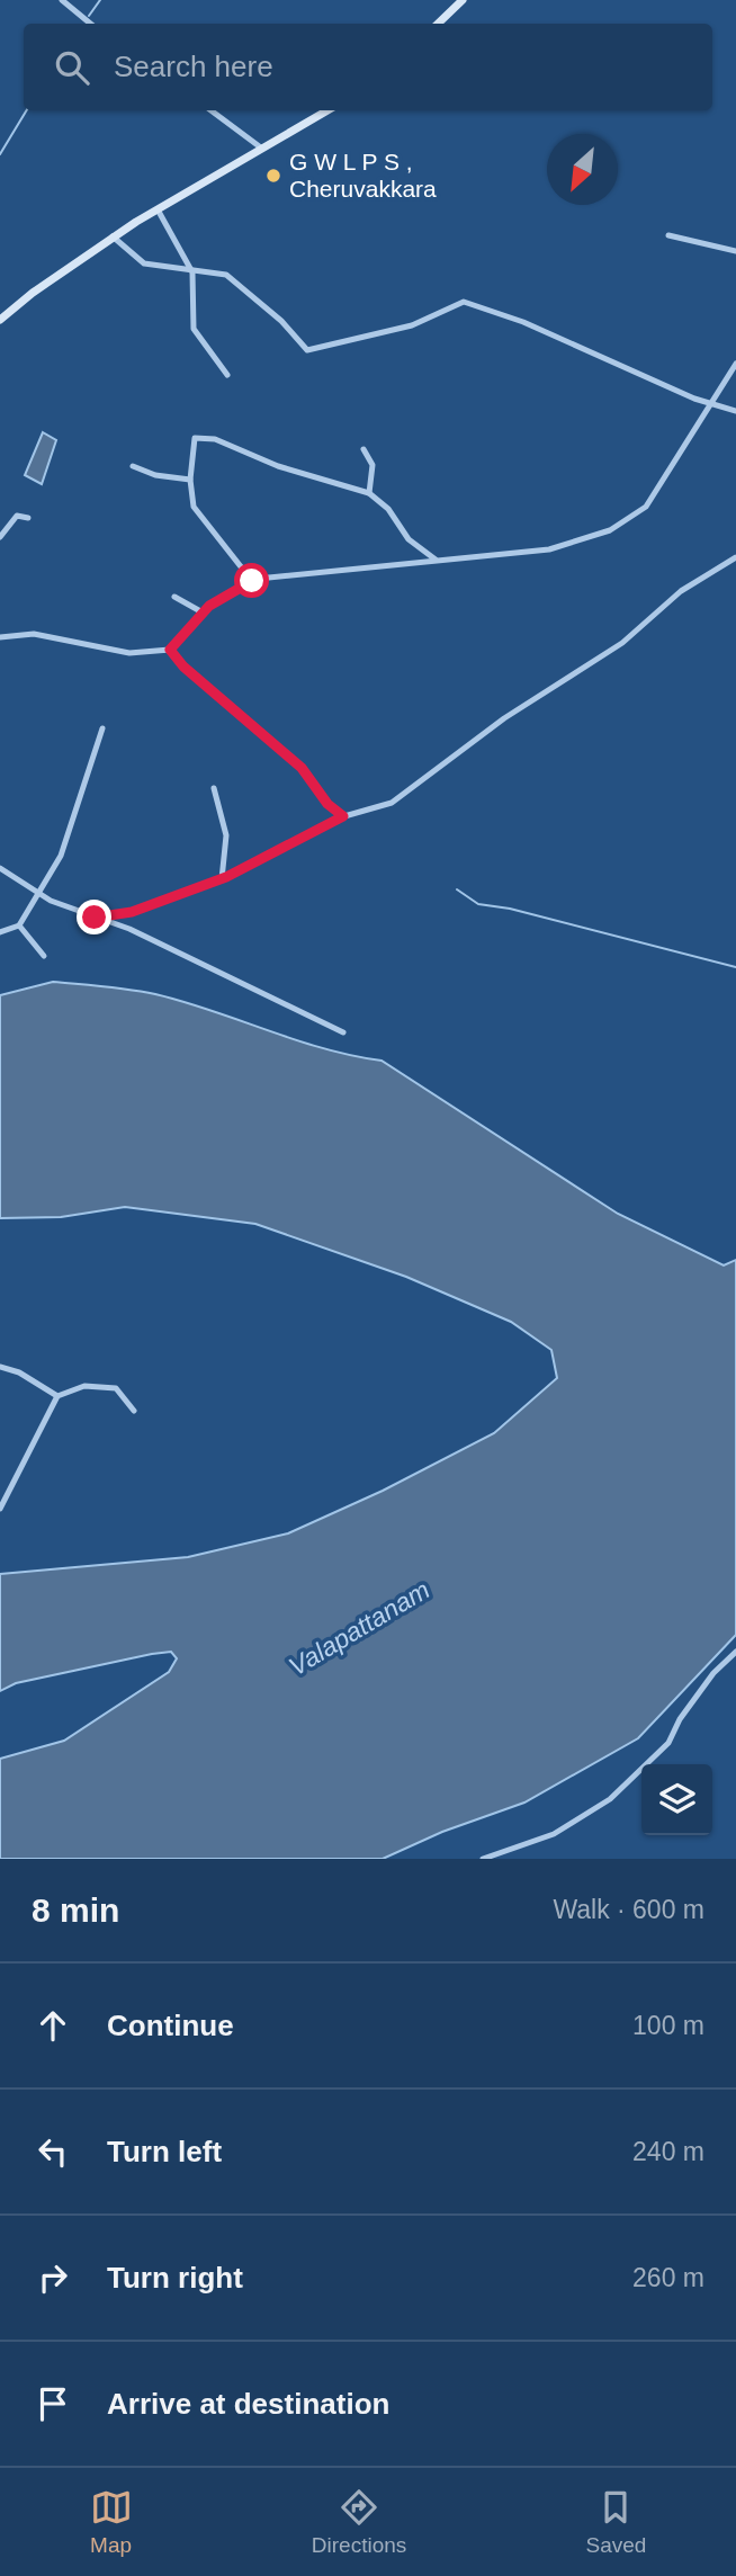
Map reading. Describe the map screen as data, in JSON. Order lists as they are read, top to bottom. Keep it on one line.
{"water":["Valapattanam"],"places":["G W L P S , Cheruvakkara"],"north":"bottom left","page":{"search":"Search here","heading":["8 min","Walk · 600 m"],"list":[["Continue","100 m"],["Turn left","240 m"],["Turn right","260 m"],"Arrive at destination"],"nav":["Map","Directions","Saved"]}}
